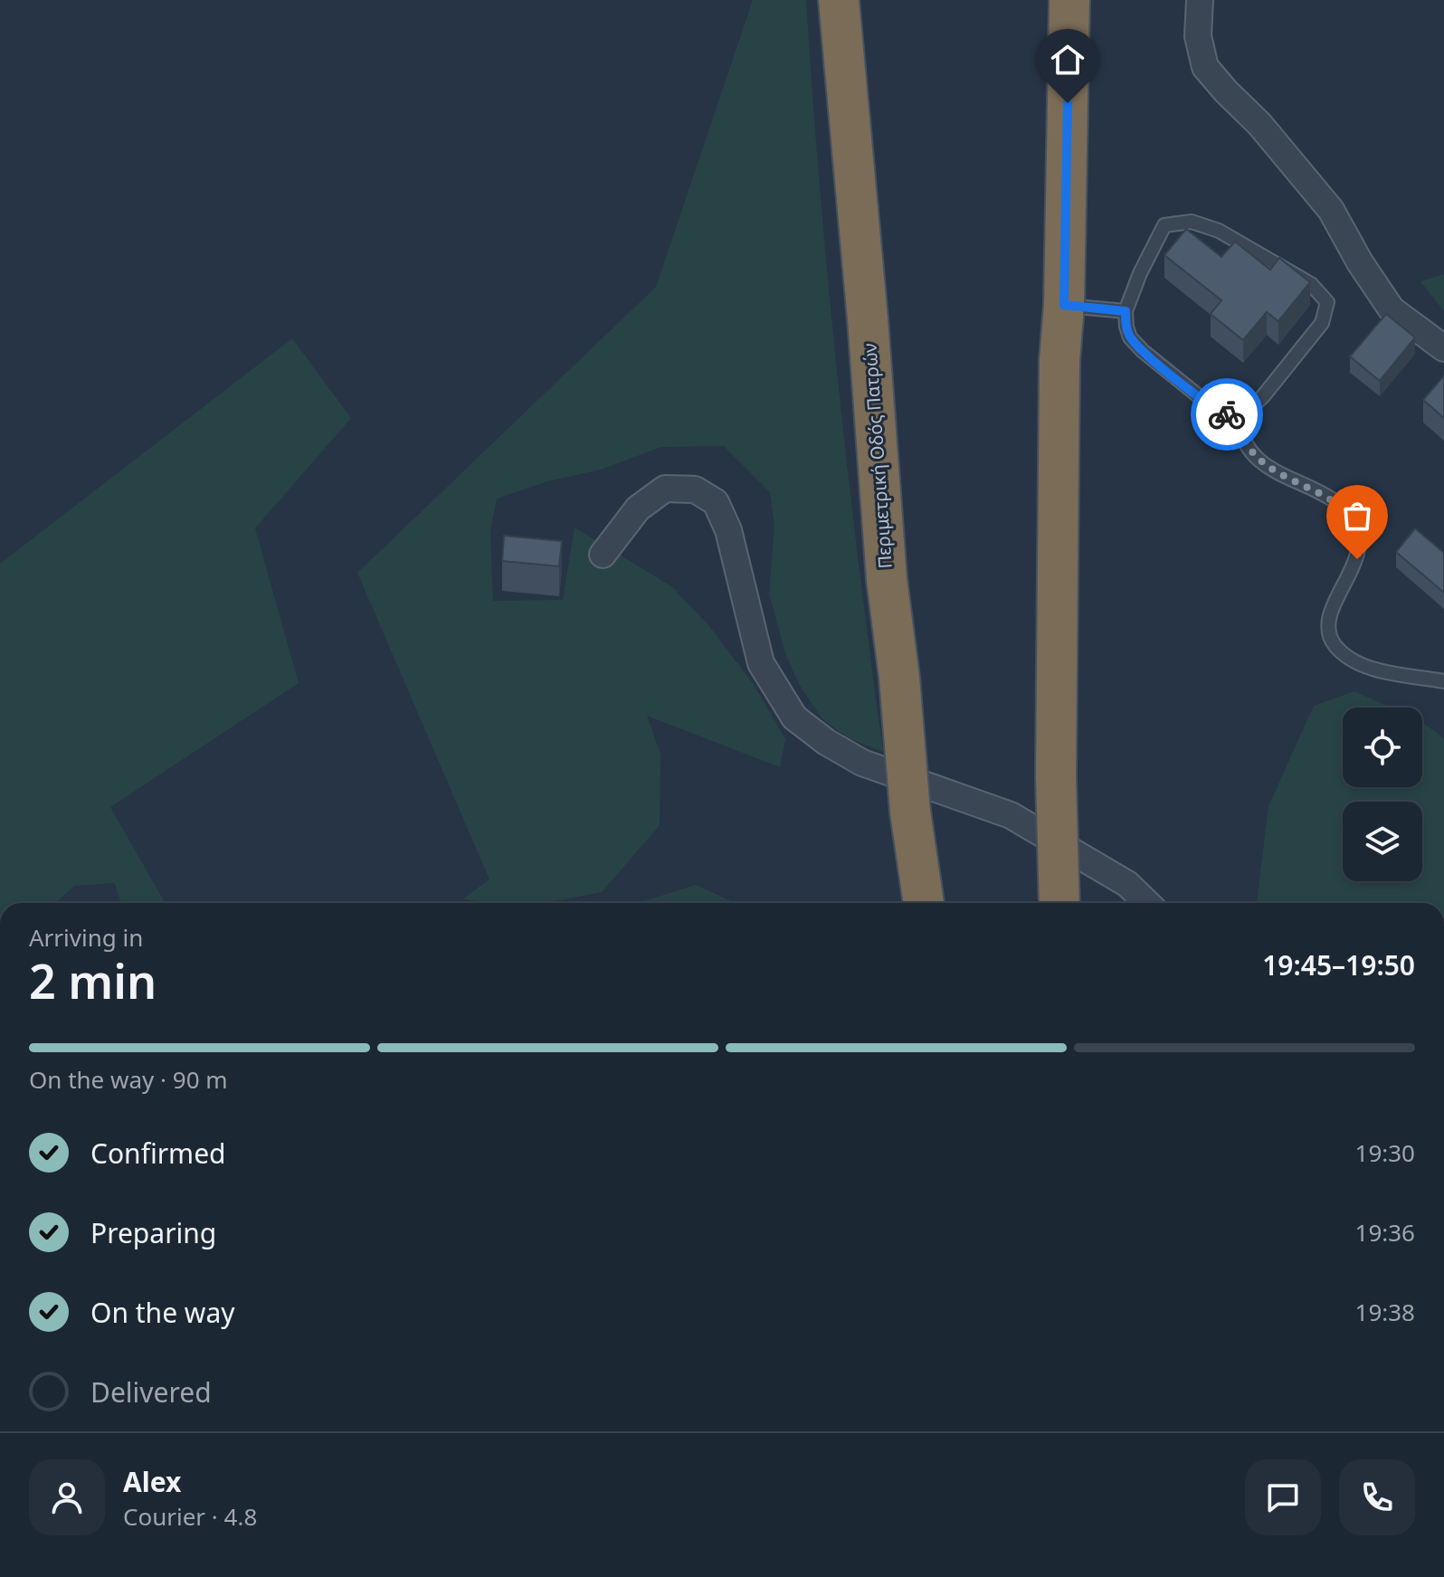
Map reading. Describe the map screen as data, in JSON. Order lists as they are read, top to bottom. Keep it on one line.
{"streets":{"highway":["Περιμετρική Οδός Πατρών"]},"page":{"heading":["2 min","Arriving in","19:45–19:50"],"panel":["Alex","Courier · 4.8"],"bar":"On the way · 90 m","list":[["Confirmed","19:30"],["Preparing","19:36"],["On the way","19:38"],"Delivered"]}}
